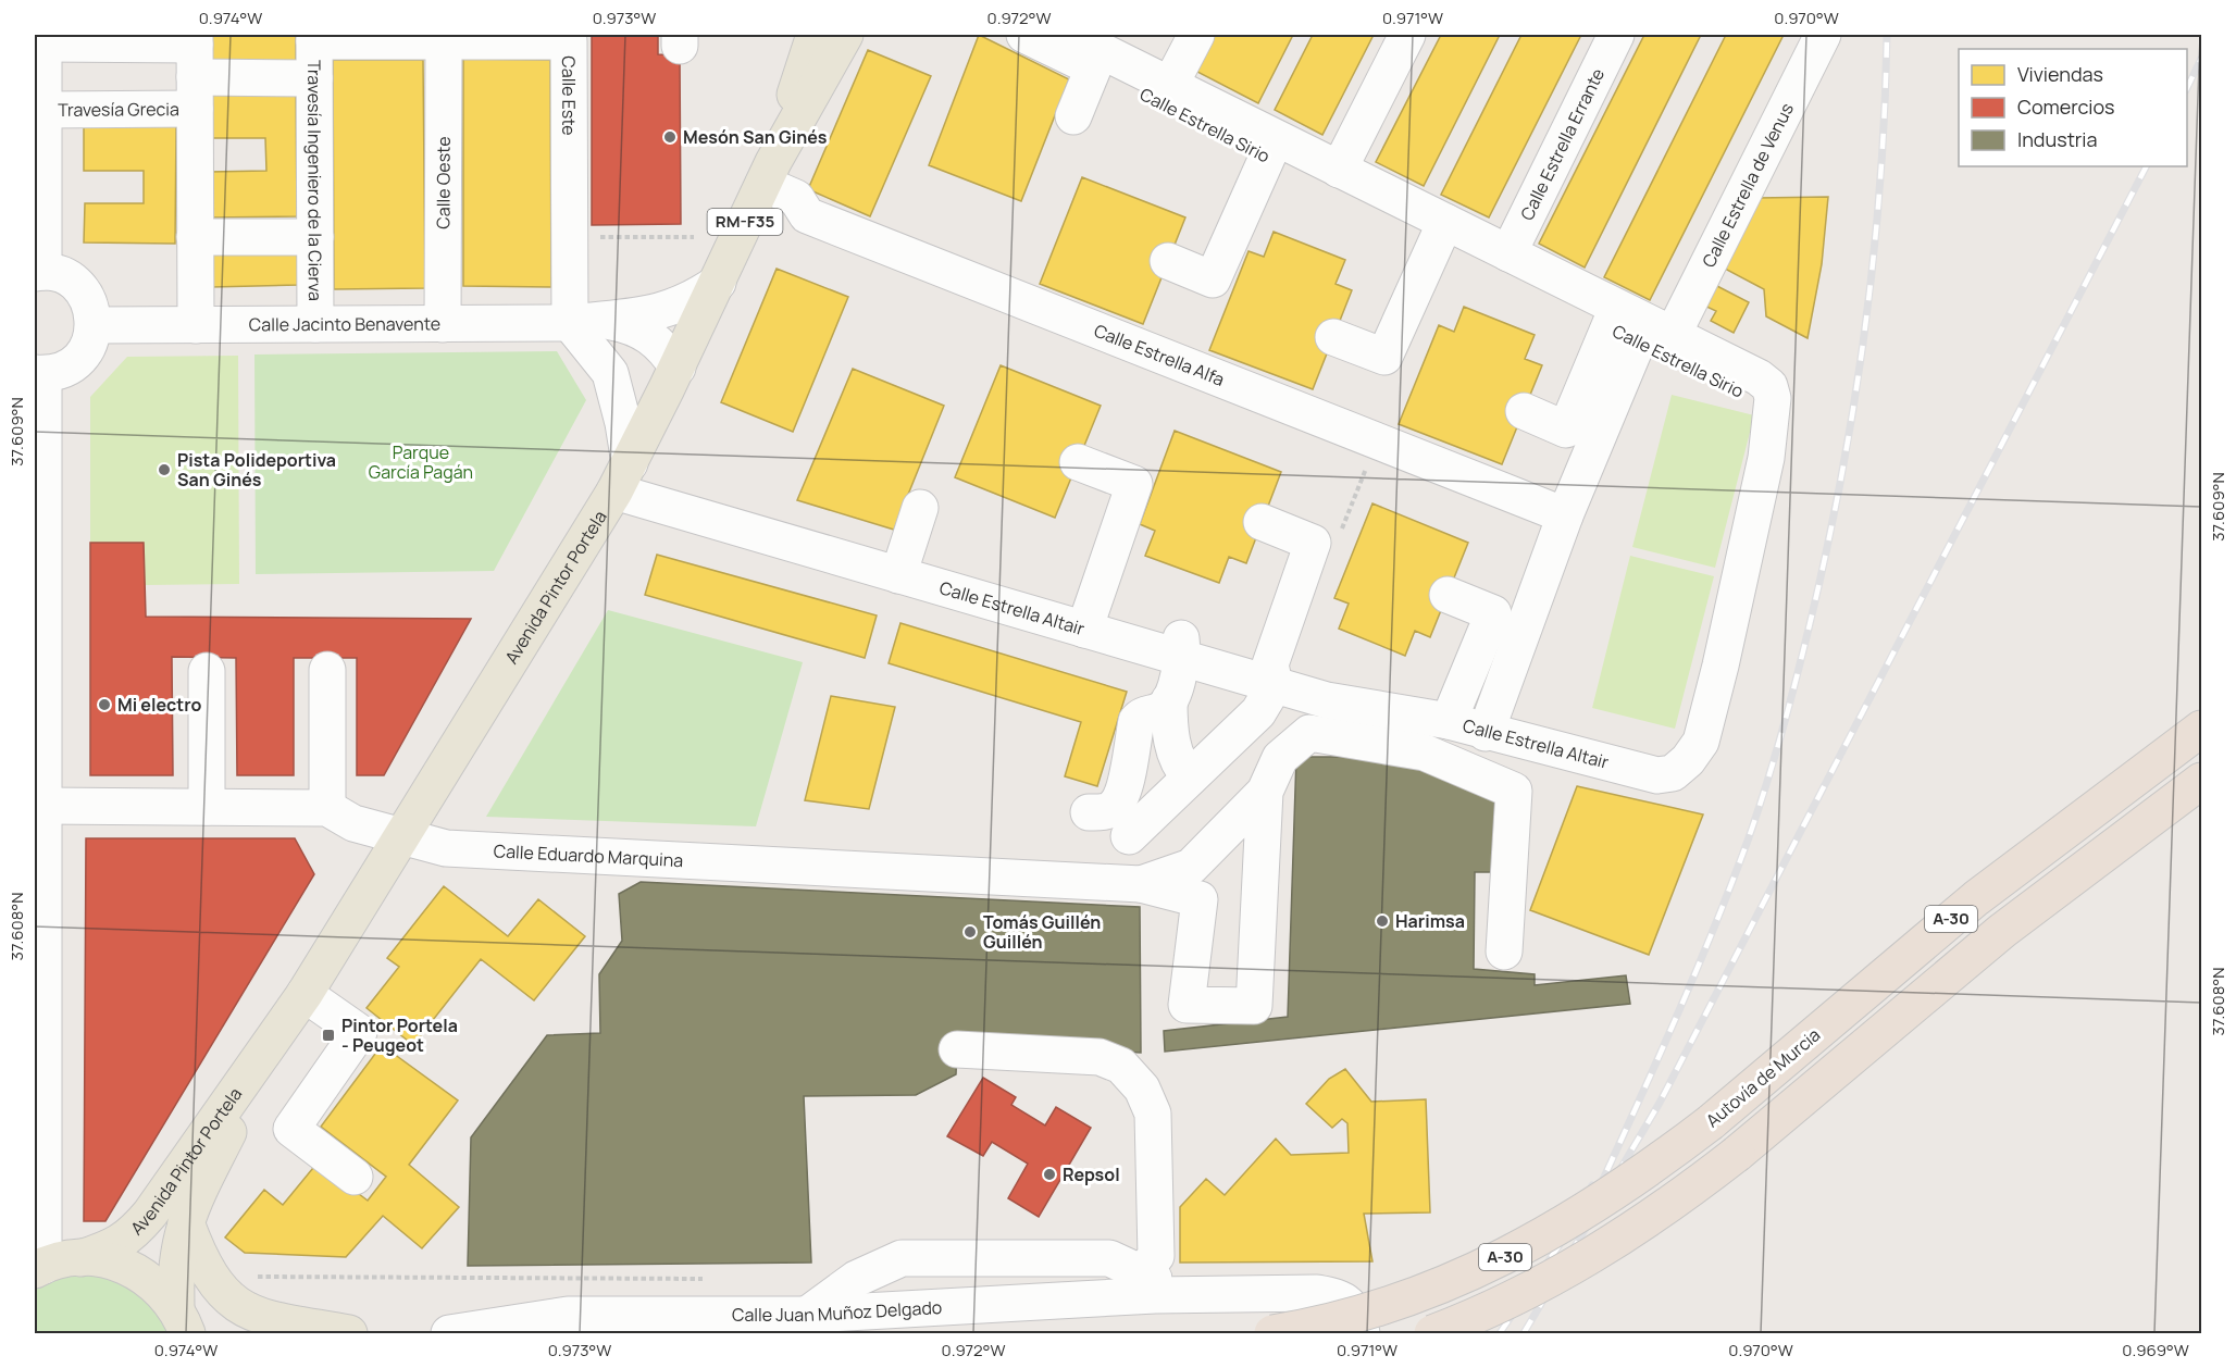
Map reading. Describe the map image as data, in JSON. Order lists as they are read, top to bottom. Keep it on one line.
{"streets":{"highway":["A-30","Autovía de Murcia"],"main road":["RM-F35","Avenida Pintor Portela"],"street":["Calle Este","Travesía Grecia","Calle Estrella Sirio","Calle Estrella Errante","Travesía Ingeniero de la Cierva","Calle Oeste","Calle Estrella de Venus","Calle Jacinto Benavente","Calle Estrella Alfa","Calle Estrella Altair","Calle Eduardo Marquina","Calle Juan Muñoz Delgado"]},"crossings":[["Calle Este","Travesía Ingeniero de la Cierva"],["Calle Este","Calle Oeste"],["Calle Este","Calle Jacinto Benavente"],["Calle Estrella Sirio","Calle Estrella Errante"],["Calle Estrella Sirio","Calle Estrella de Venus"],["Calle Estrella Sirio","Calle Estrella Altair"],["Travesía Ingeniero de la Cierva","Calle Jacinto Benavente"],["Calle Oeste","Calle Jacinto Benavente"],["Calle Jacinto Benavente","Avenida Pintor Portela"],["Calle Estrella Alfa","Avenida Pintor Portela"],["Avenida Pintor Portela","Calle Estrella Altair"],["Avenida Pintor Portela","Calle Eduardo Marquina"]],"parks":["Parque García Pagán"],"places":{"other":["Mesón San Ginés","Pista Polideportiva San Ginés","Mi electro","Harimsa","Tomás Guillén Guillén","Repsol"],"transit":["Pintor Portela - Peugeot"]},"legend":["Viviendas","Comercios","Industria"],"coordinates":["0.974°W","0.973°W","0.972°W","0.971°W","0.970°W","37.609°N","37.608°N","0.969°W"]}
